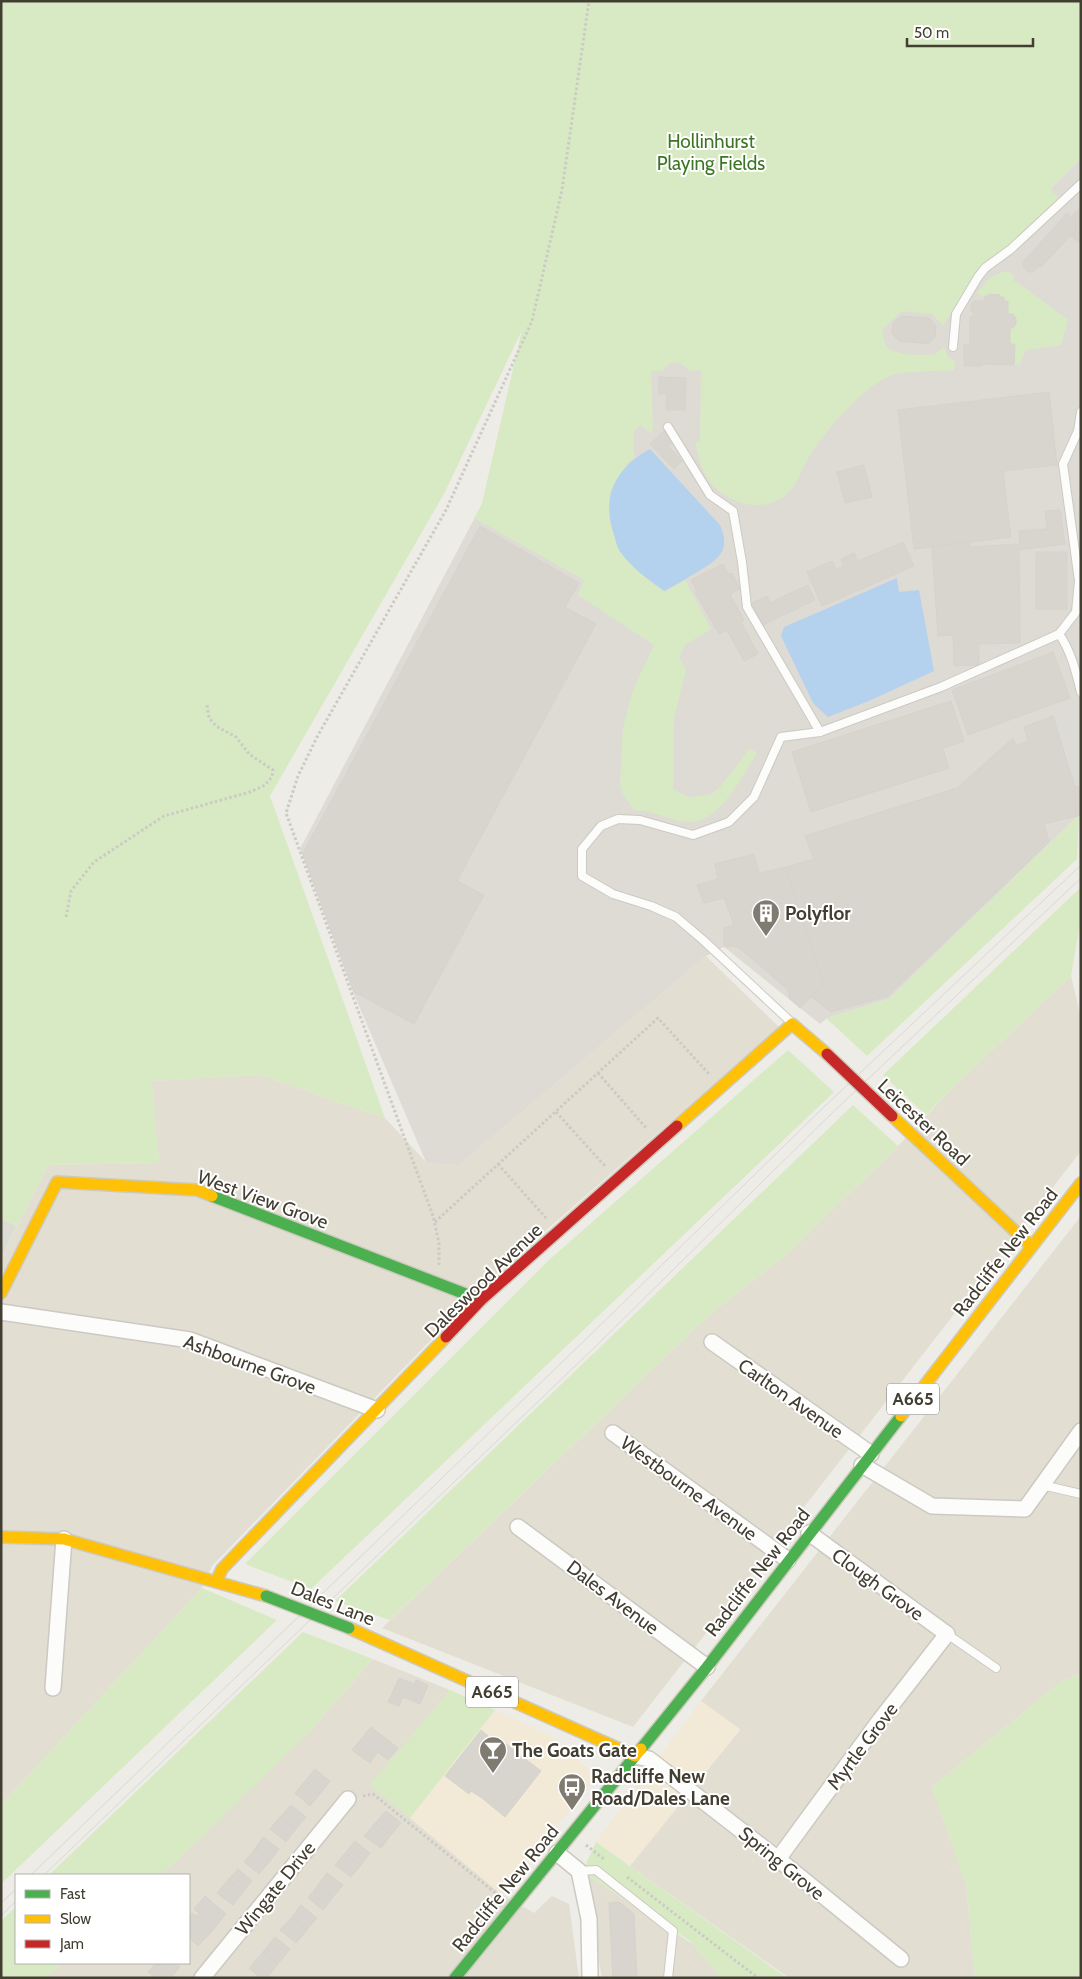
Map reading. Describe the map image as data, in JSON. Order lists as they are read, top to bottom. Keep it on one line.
{"streets":{"street":["Leicester Road","West View Grove","Radcliffe New Road","Daleswood Avenue","Ashbourne Grove","Carlton Avenue","A665","Westbourne Avenue","Clough Grove","Dales Avenue","Dales Lane","Myrtle Grove","Spring Grove","Wingate Drive"]},"crossings":[["Leicester Road","Radcliffe New Road"],["Leicester Road","Daleswood Avenue"],["West View Grove","Daleswood Avenue"],["Radcliffe New Road","Carlton Avenue"],["Radcliffe New Road","Westbourne Avenue"],["Radcliffe New Road","Clough Grove"],["Radcliffe New Road","Dales Avenue"],["Radcliffe New Road","Dales Lane"],["Radcliffe New Road","Spring Grove"],["Daleswood Avenue","Ashbourne Grove"],["Daleswood Avenue","Dales Lane"],["Clough Grove","Myrtle Grove"],["Dales Lane","Spring Grove"],["Myrtle Grove","Spring Grove"]],"parks":["Hollinhurst Playing Fields"],"places":{"building":["Polyflor"],"bar":["The Goats Gate"],"bus stop":["Radcliffe New Road/Dales Lane"]},"legend":["Fast","Slow","Jam"],"scale_bar":"50 m"}
